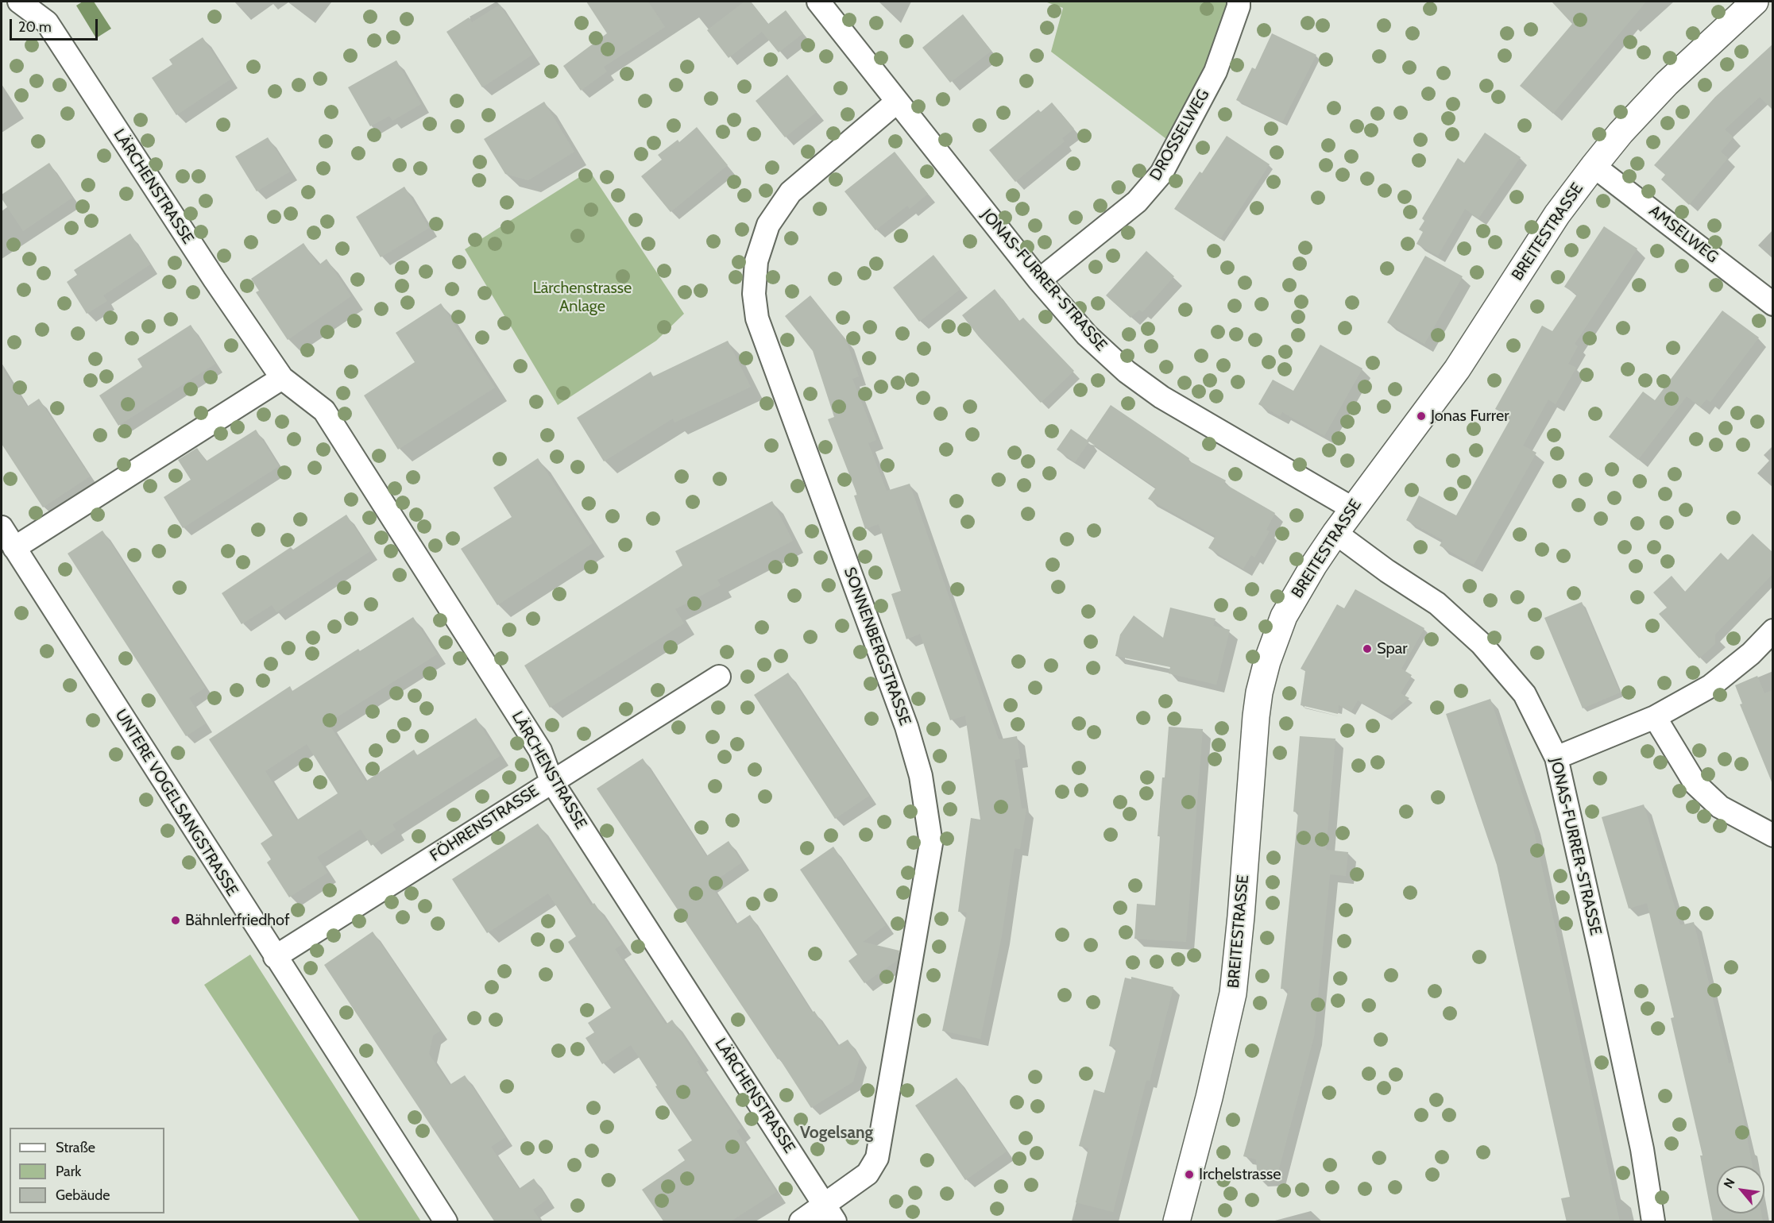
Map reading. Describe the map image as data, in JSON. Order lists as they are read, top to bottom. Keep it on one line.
{"streets":{"main road":["BREITESTRASSE"],"street":["DROSSELWEG","LÄRCHENSTRASSE","AMSELWEG","JONAS-FURRER-STRASSE","SONNENBERGSTRASSE","UNTERE VOGELSANGSTRASSE","FÖHRENSTRASSE"]},"crossings":[["DROSSELWEG","JONAS-FURRER-STRASSE"],["LÄRCHENSTRASSE","SONNENBERGSTRASSE"],["LÄRCHENSTRASSE","FÖHRENSTRASSE"],["BREITESTRASSE","AMSELWEG"],["BREITESTRASSE","JONAS-FURRER-STRASSE"],["JONAS-FURRER-STRASSE","SONNENBERGSTRASSE"],["UNTERE VOGELSANGSTRASSE","FÖHRENSTRASSE"]],"districts":["Vogelsang"],"parks":["Lärchenstrasse Anlage"],"places":["Jonas Furrer","Spar","Bähnlerfriedhof","Irchelstrasse"],"legend":["Straße","Park","Gebäude"],"scale_bar":"20 m","north":"top left"}
